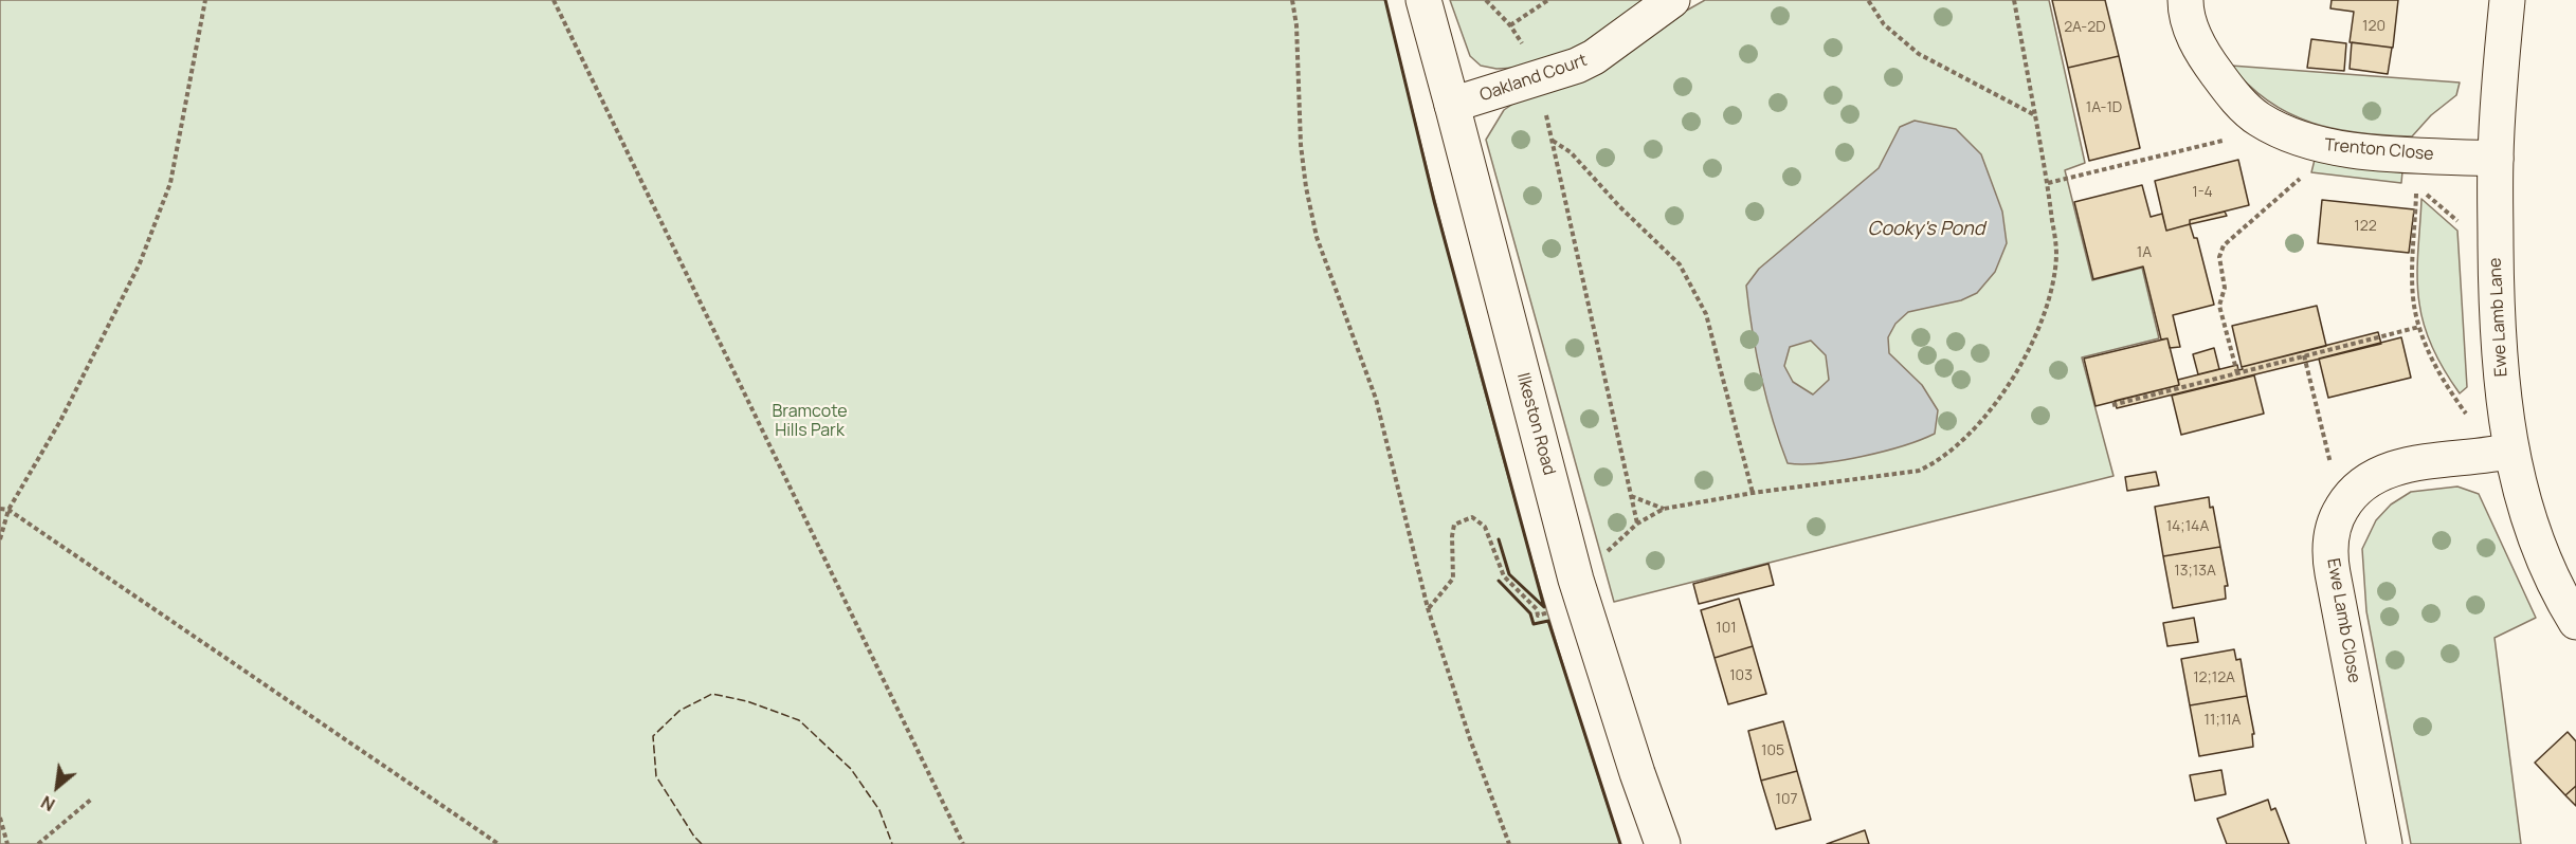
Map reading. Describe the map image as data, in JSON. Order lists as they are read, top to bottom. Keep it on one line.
{"streets":{"street":["Oakland Court","Trenton Close","Ewe Lamb Lane","Ilkeston Road","Ewe Lamb Close"]},"crossings":[["Oakland Court","Ilkeston Road"],["Trenton Close","Ewe Lamb Lane"],["Ewe Lamb Lane","Ewe Lamb Close"]],"water":["Cooky's Pond"],"parks":["Bramcote Hills Park"],"house_numbers":["120","2A-2D","1A-1D","1-4","122","1A","14;14A","13;13A","101","103","12;12A","11;11A","105","107"],"north":"bottom left"}
